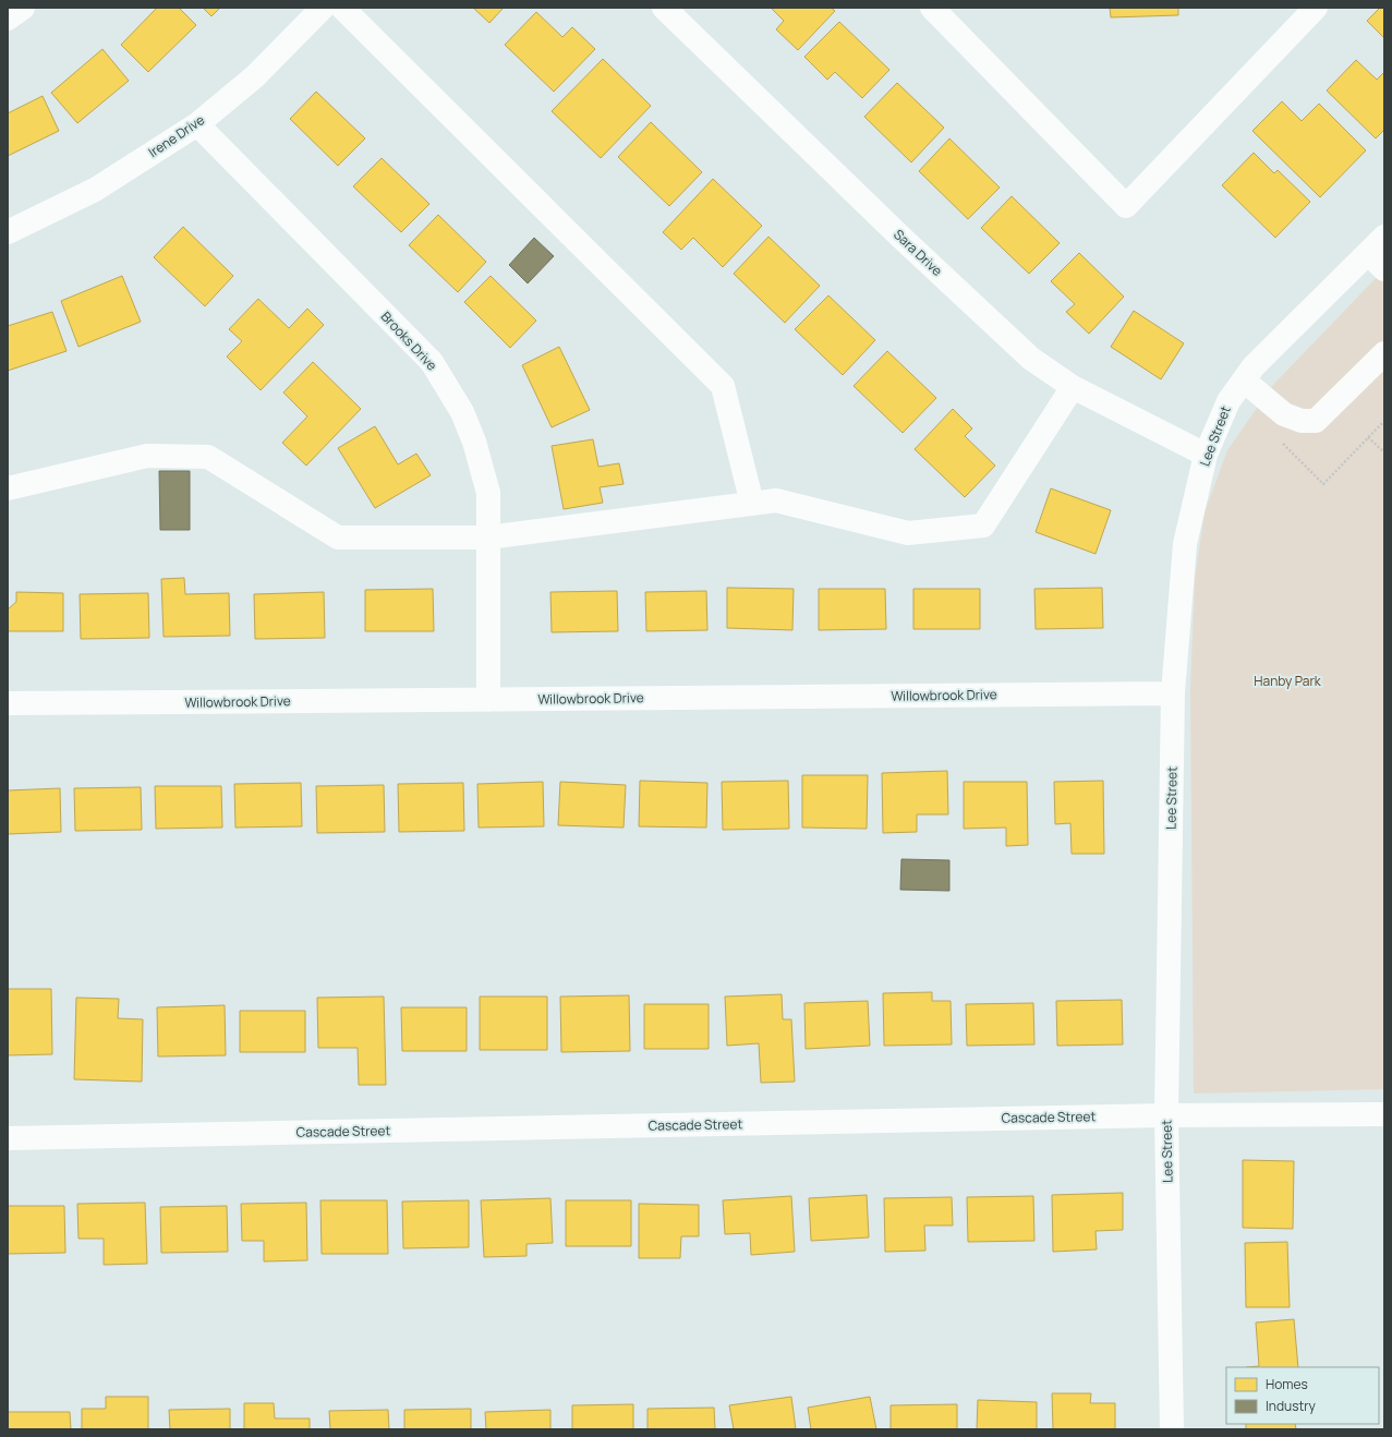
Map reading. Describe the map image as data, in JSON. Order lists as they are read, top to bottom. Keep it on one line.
{"streets":{"street":["Irene Drive","Sara Drive","Brooks Drive","Lee Street","Willowbrook Drive","Cascade Street"]},"crossings":[["Irene Drive","Brooks Drive"],["Sara Drive","Lee Street"],["Brooks Drive","Willowbrook Drive"],["Lee Street","Willowbrook Drive"],["Lee Street","Cascade Street"]],"parks":["Hanby Park"],"legend":["Homes","Industry"]}
